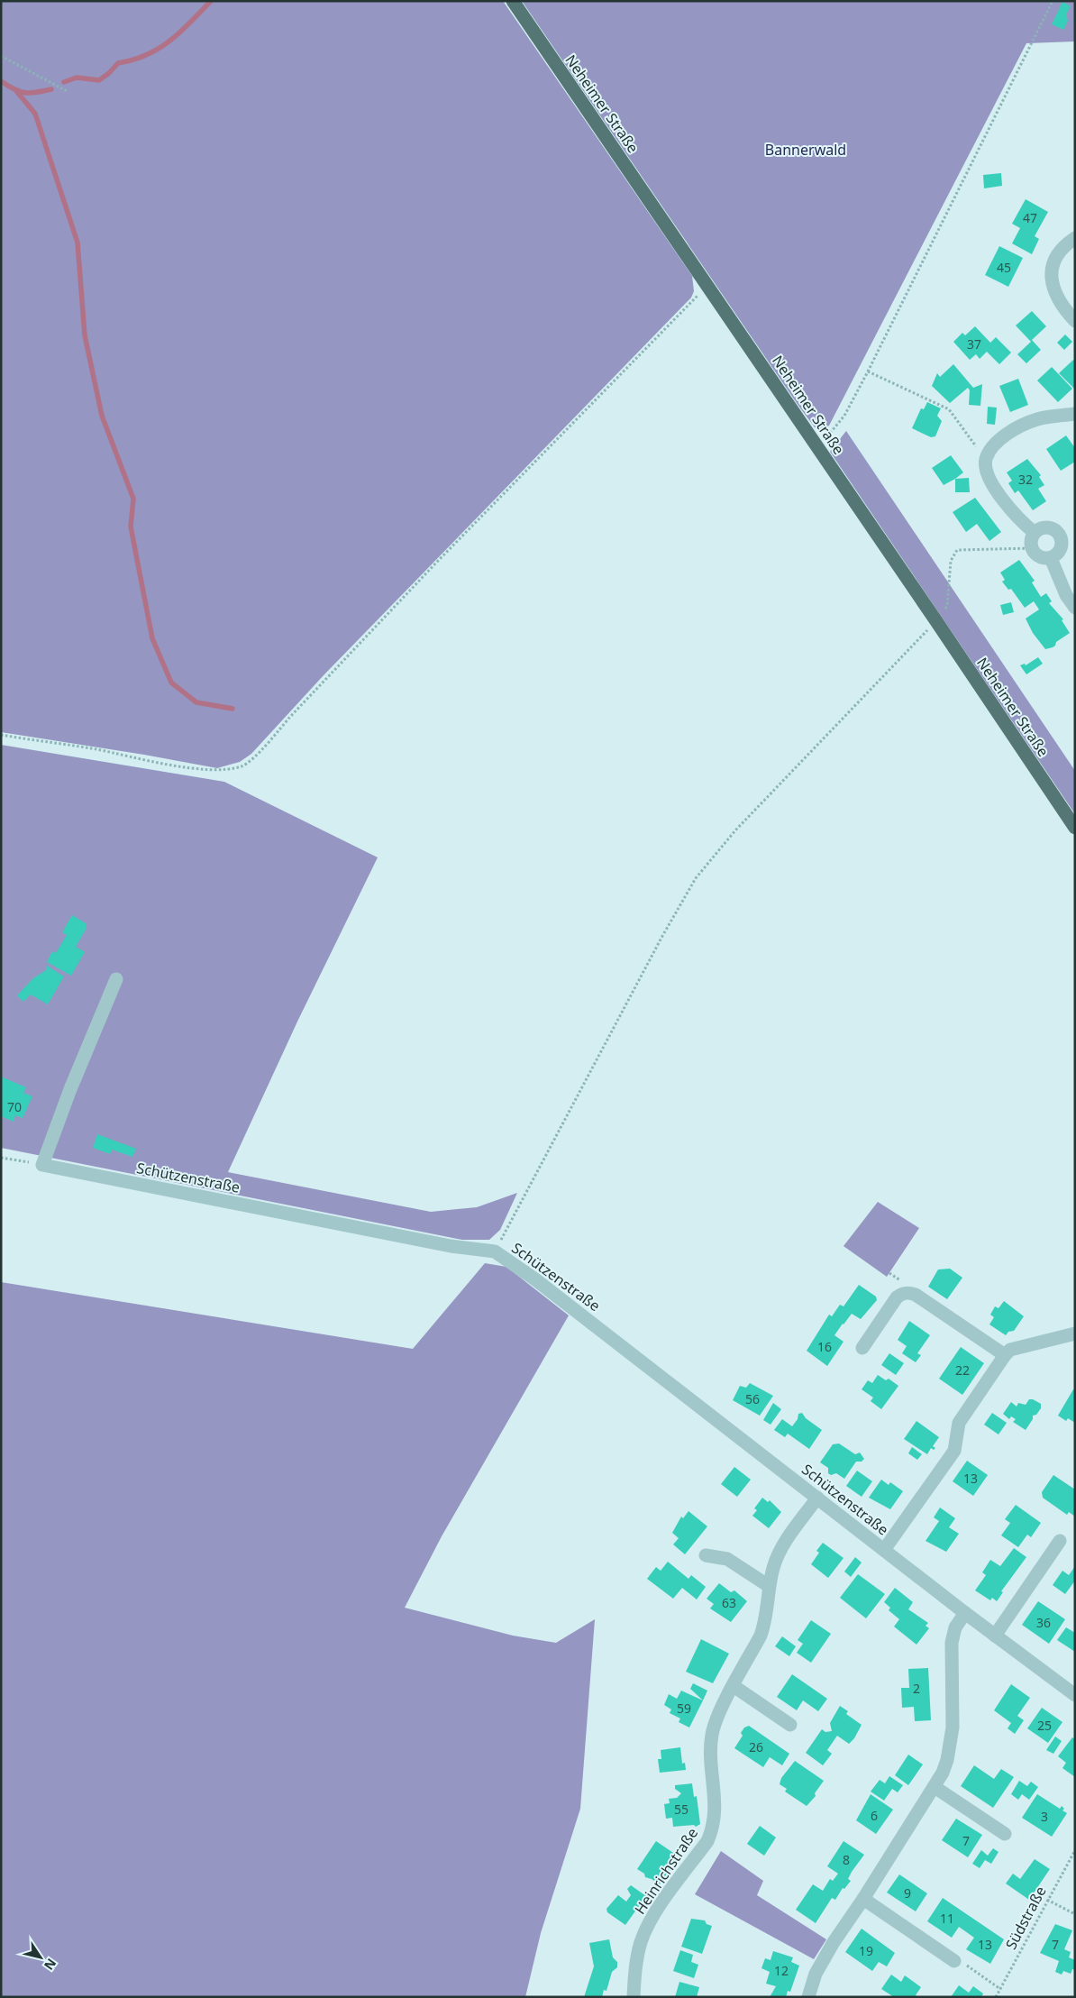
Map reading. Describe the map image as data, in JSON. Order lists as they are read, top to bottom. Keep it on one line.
{"streets":{"main road":["Neheimer Straße"],"street":["Schützenstraße","Heinrichstraße"],"path":["Südstraße"]},"crossings":[["Schützenstraße","Heinrichstraße"]],"parks":["Bannerwald"],"house_numbers":["47","45","37","32","70","16","22","56","13","63","36","2","59","25","26","55","6","3","7","8","9","11","13","7","19","12"],"north":"bottom right"}
